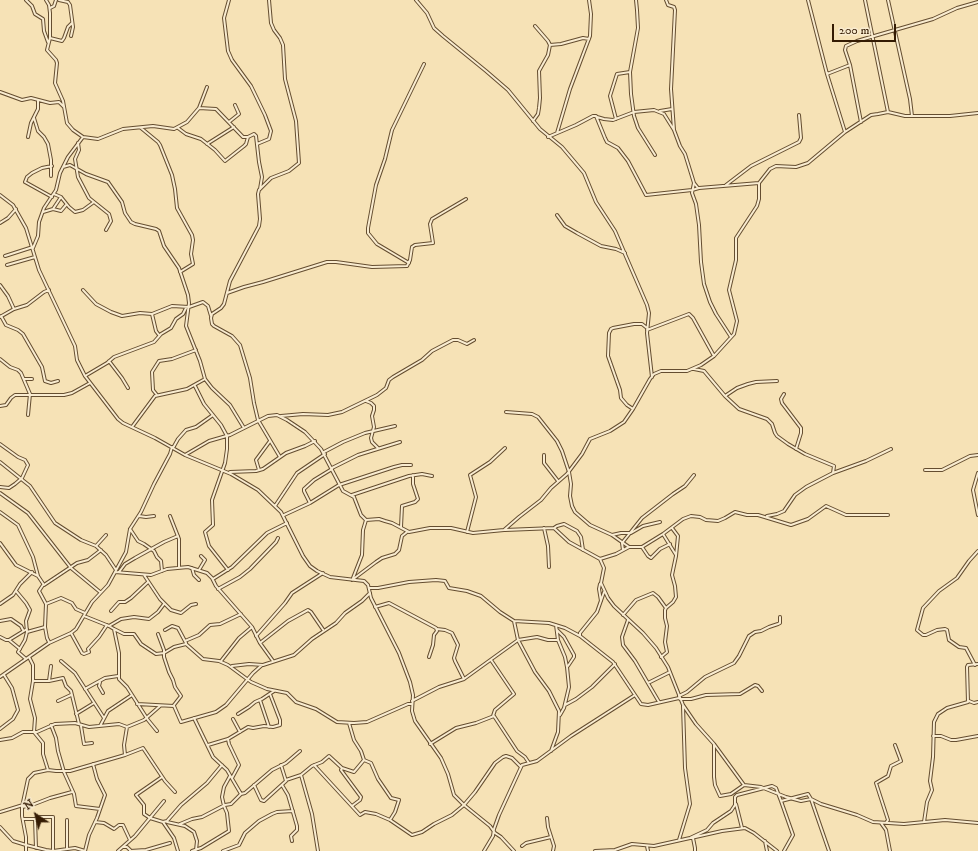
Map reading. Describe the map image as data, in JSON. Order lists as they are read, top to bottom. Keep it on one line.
{"scale_bar":"200 m","north":"top left"}
